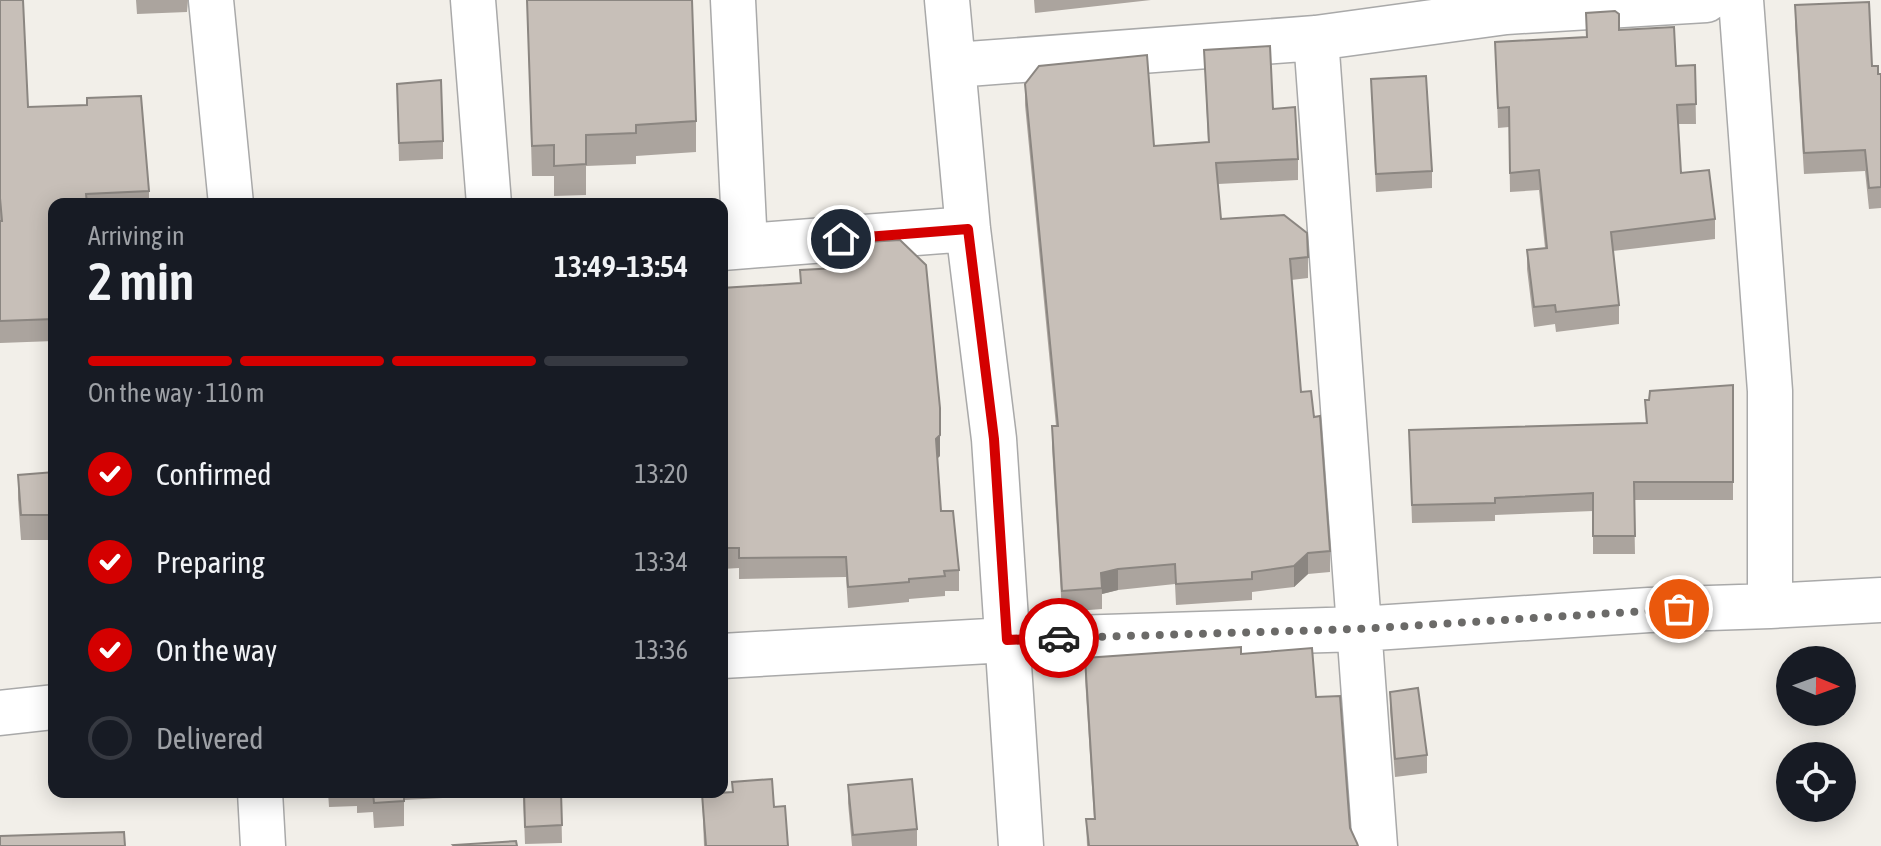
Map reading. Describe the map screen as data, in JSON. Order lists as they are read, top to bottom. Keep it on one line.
{"north":"right","page":{"heading":["2 min","Arriving in","13:49–13:54"],"bar":"On the way · 110 m","list":[["Confirmed","13:20"],["Preparing","13:34"],["On the way","13:36"],"Delivered"]}}
